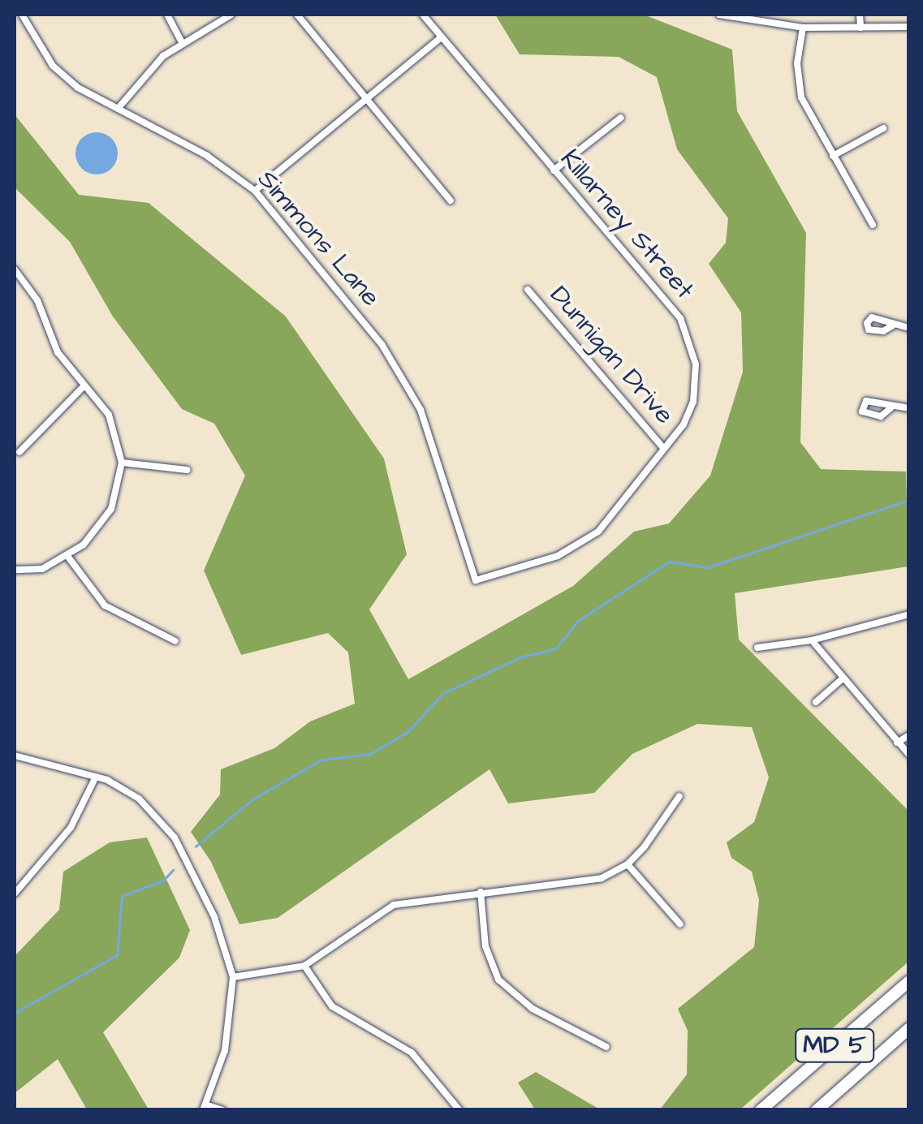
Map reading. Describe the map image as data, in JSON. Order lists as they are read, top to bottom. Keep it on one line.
{"streets":{"highway":["MD 5"],"street":["Killarney Street","Simmons Lane","Dunnigan Drive"]},"crossings":[["Killarney Street","Simmons Lane"],["Killarney Street","Dunnigan Drive"]]}
